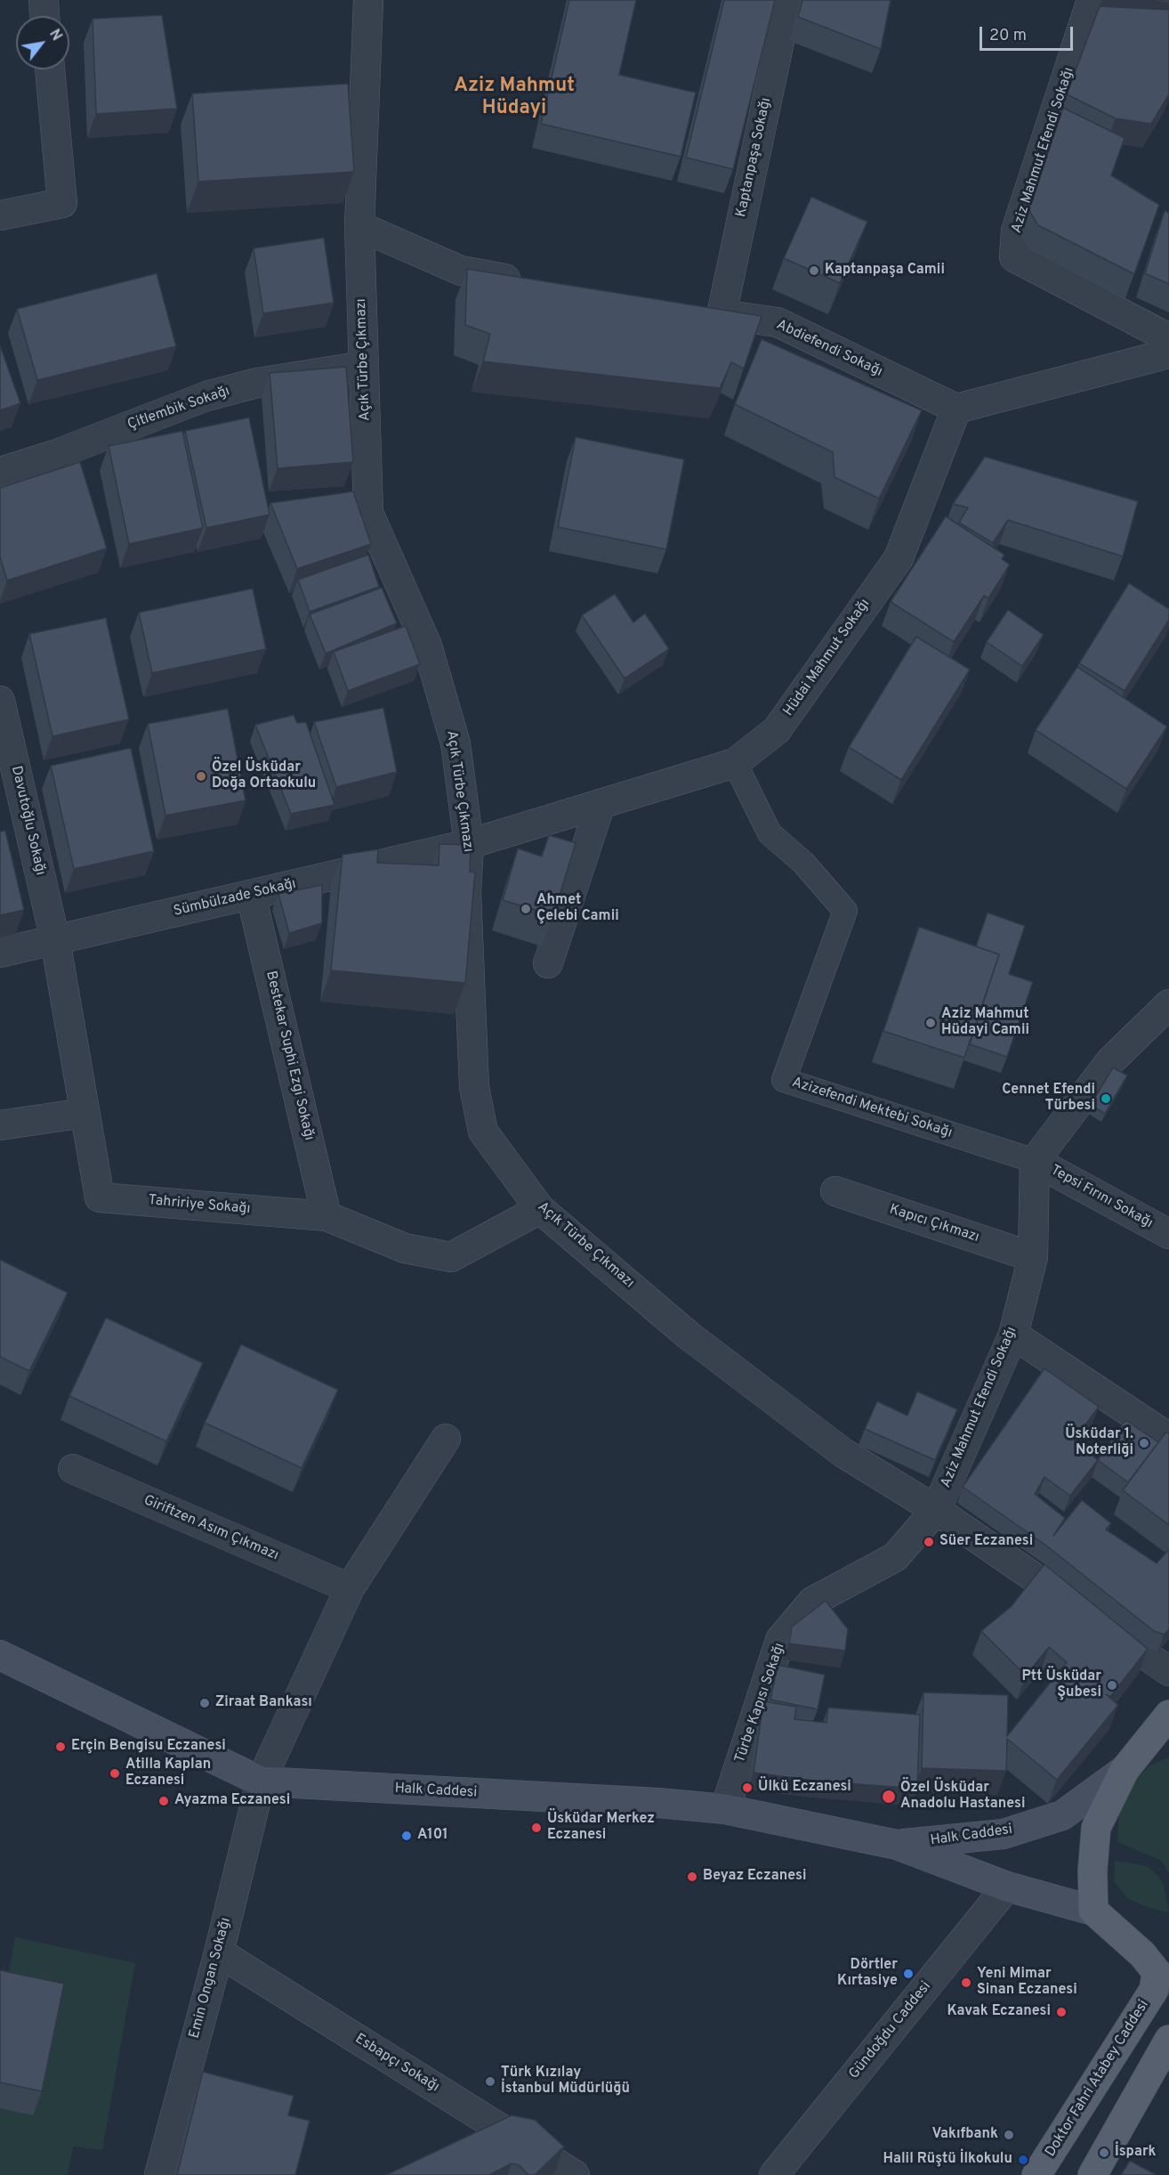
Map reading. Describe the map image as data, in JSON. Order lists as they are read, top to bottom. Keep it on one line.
{"streets":{"main road":["Halk Caddesi","Doktor Fahri Atabey Caddesi"],"street":["Aziz Mahmut Efendi Sokağı","Kaptanpaşa Sokağı","Abdiefendi Sokağı","Açık Türbe Çıkmazı","Çitlembik Sokağı","Hüdai Mahmut Sokağı","Davutoğlu Sokağı","Sümbülzade Sokağı","Bestekar Suphi Ezgi Sokağı","Azizefendi Mektebi Sokağı","Tepsi Fırını Sokağı","Tahririye Sokağı","Kapıcı Çıkmazı","Giriftzen Asım Çıkmazı","Türbe Kapısı Sokağı","Emin Ongan Sokağı","Gündoğdu Caddesi","Esbapçı Sokağı"]},"crossings":[["Aziz Mahmut Efendi Sokağı","Açık Türbe Çıkmazı"],["Aziz Mahmut Efendi Sokağı","Azizefendi Mektebi Sokağı"],["Aziz Mahmut Efendi Sokağı","Tepsi Fırını Sokağı"],["Aziz Mahmut Efendi Sokağı","Kapıcı Çıkmazı"],["Aziz Mahmut Efendi Sokağı","Türbe Kapısı Sokağı"],["Kaptanpaşa Sokağı","Abdiefendi Sokağı"],["Abdiefendi Sokağı","Hüdai Mahmut Sokağı"],["Açık Türbe Çıkmazı","Çitlembik Sokağı"],["Açık Türbe Çıkmazı","Hüdai Mahmut Sokağı"],["Açık Türbe Çıkmazı","Sümbülzade Sokağı"],["Açık Türbe Çıkmazı","Tahririye Sokağı"],["Açık Türbe Çıkmazı","Türbe Kapısı Sokağı"],["Hüdai Mahmut Sokağı","Sümbülzade Sokağı"],["Hüdai Mahmut Sokağı","Azizefendi Mektebi Sokağı"],["Davutoğlu Sokağı","Sümbülzade Sokağı"],["Davutoğlu Sokağı","Tahririye Sokağı"],["Sümbülzade Sokağı","Bestekar Suphi Ezgi Sokağı"],["Sümbülzade Sokağı","Tahririye Sokağı"],["Bestekar Suphi Ezgi Sokağı","Tahririye Sokağı"],["Azizefendi Mektebi Sokağı","Tepsi Fırını Sokağı"],["Türbe Kapısı Sokağı","Halk Caddesi"],["Halk Caddesi","Emin Ongan Sokağı"],["Halk Caddesi","Gündoğdu Caddesi"],["Halk Caddesi","Doktor Fahri Atabey Caddesi"],["Emin Ongan Sokağı","Esbapçı Sokağı"]],"districts":["Aziz Mahmut Hüdayi"],"places":["Kaptanpaşa Camii","Özel Üsküdar Doğa Ortaokulu","Ahmet Çelebi Camii","Aziz Mahmut Hüdayi Camii","Cennet Efendi Türbesi","Üsküdar 1. Noterliği","Süer Eczanesi","Ptt Üsküdar Şubesi","Ziraat Bankası","Erçin Bengisu Eczanesi","Atilla Kaplan Eczanesi","Ülkü Eczanesi","Özel Üsküdar Anadolu Hastanesi","Ayazma Eczanesi","Üsküdar Merkez Eczanesi","A101","Beyaz Eczanesi","Dörtler Kırtasiye","Yeni Mimar Sinan Eczanesi","Kavak Eczanesi","Türk Kızılay İstanbul Müdürlüğü","Vakıfbank","İspark","Halil Rüştü İlkokulu"],"scale_bar":"20 m","north":"top right"}
